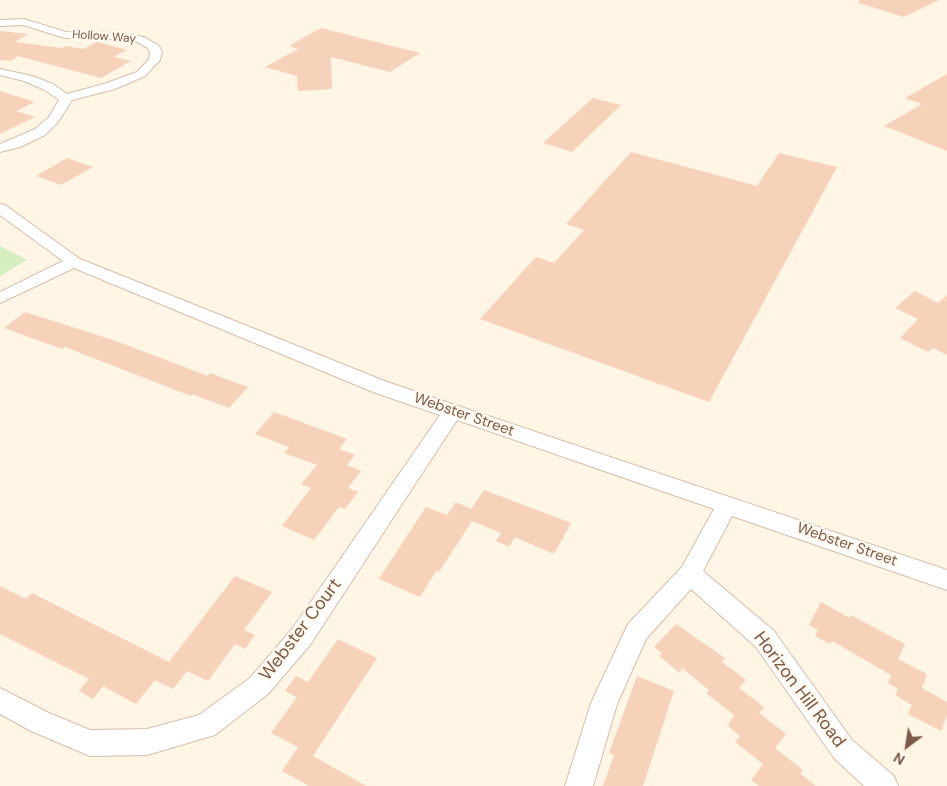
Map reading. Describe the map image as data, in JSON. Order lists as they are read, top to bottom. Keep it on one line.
{"streets":{"street":["Hollow Way","Webster Street","Webster Court","Horizon Hill Road"]},"crossings":[["Webster Street","Webster Court"]],"north":"bottom left"}
